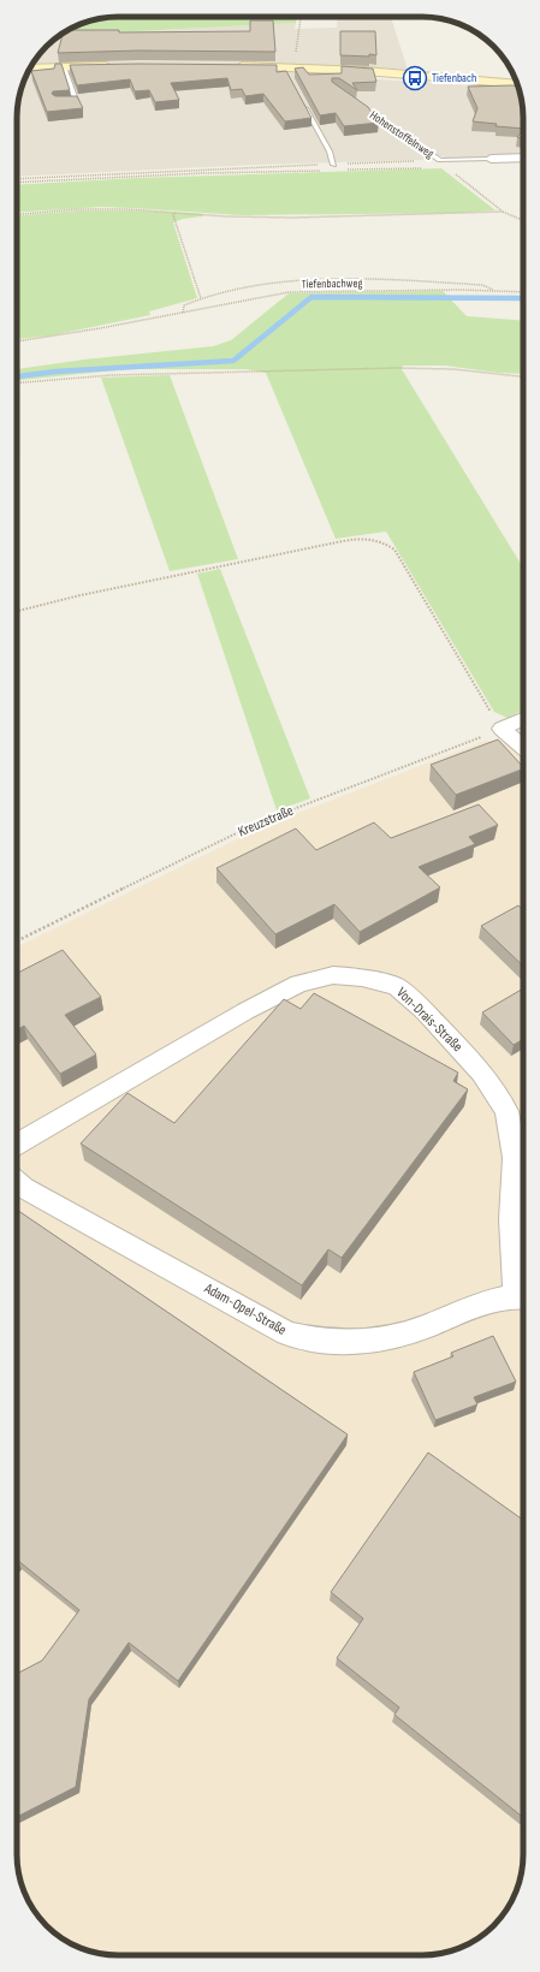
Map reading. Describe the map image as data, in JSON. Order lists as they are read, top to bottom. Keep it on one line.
{"streets":{"street":["Hohenstoffelnweg","Von-Drais-Straße","Adam-Opel-Straße"],"path":["Tiefenbachweg","Kreuzstraße"]},"crossings":[["Von-Drais-Straße","Adam-Opel-Straße"]],"places":{"bus stop":["Tiefenbach"]}}
